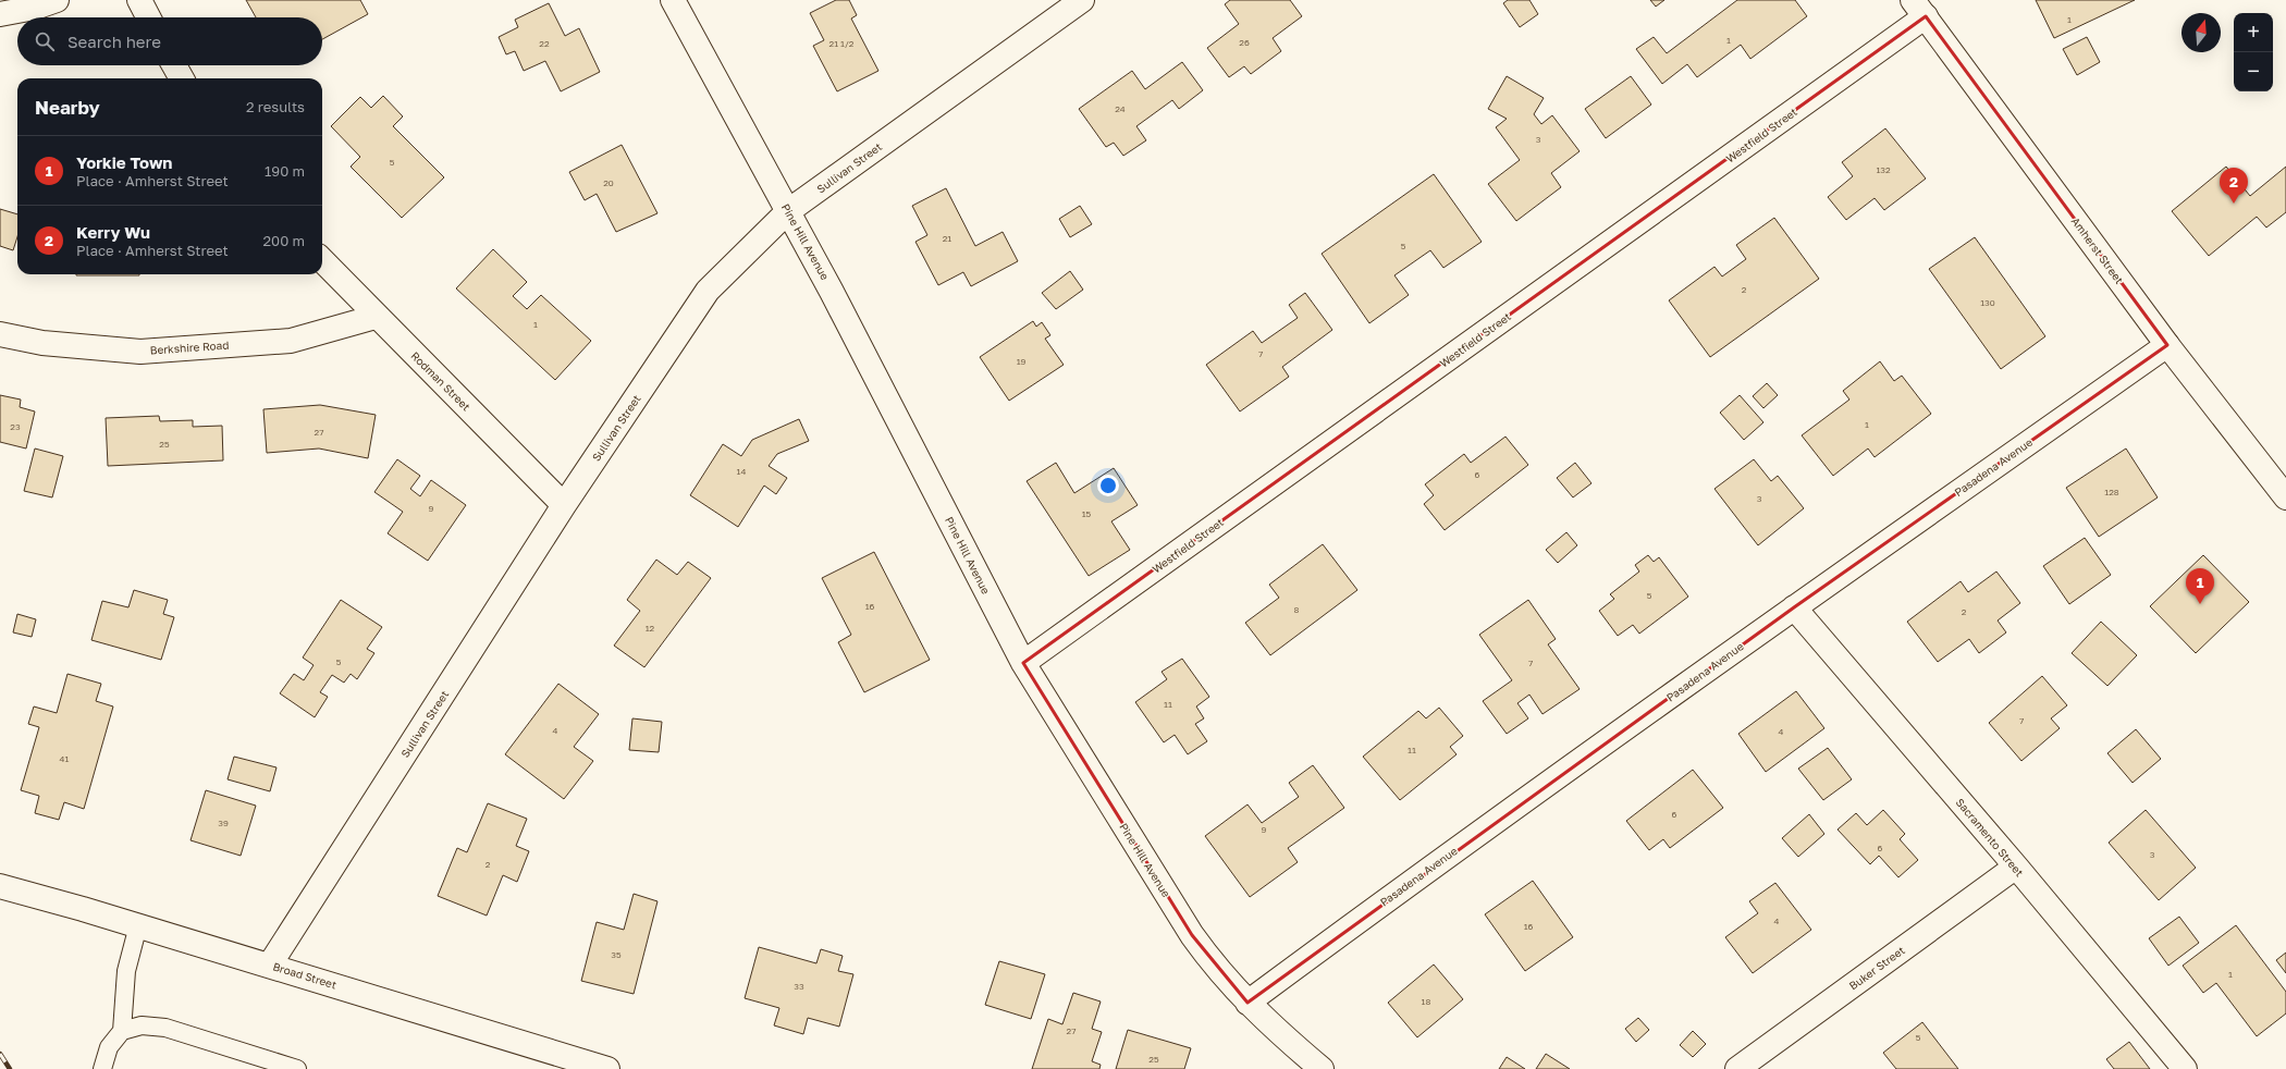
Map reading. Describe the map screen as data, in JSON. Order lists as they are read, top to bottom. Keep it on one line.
{"streets":{"street":["Westfield Street","Sullivan Street","Pine Hill Avenue","Amherst Street","Berkshire Road","Rodman Street","Pasadena Avenue","Sacramento Street","Buker Street","Broad Street"]},"crossings":[["Westfield Street","Pine Hill Avenue"],["Westfield Street","Amherst Street"],["Sullivan Street","Pine Hill Avenue"],["Sullivan Street","Rodman Street"],["Sullivan Street","Broad Street"],["Pine Hill Avenue","Pasadena Avenue"],["Amherst Street","Pasadena Avenue"],["Berkshire Road","Rodman Street"],["Pasadena Avenue","Sacramento Street"],["Sacramento Street","Buker Street"]],"house_numbers":["1","1","26","22","21 1/2","24","3","5","132","20","21","5","2","130","1","7","19","1","23","27","25","14","6","128","3","9","15","5","16","8","2","12","5","7","11","7","4","4","11","41","6","39","9","6","3","2","4","16","35","1","33","18","27","5","25"],"north":"top","page":{"map_buttons":["+","−"],"search":"Search here","heading":["Nearby","2 results"],"list":[{"mark":"1","name":"Yorkie Town","note":"Place · Amherst Street","value":"190 m"},{"mark":"2","name":"Kerry Wu","note":"Place · Amherst Street","value":"200 m"}],"pins":["2","1"]}}
